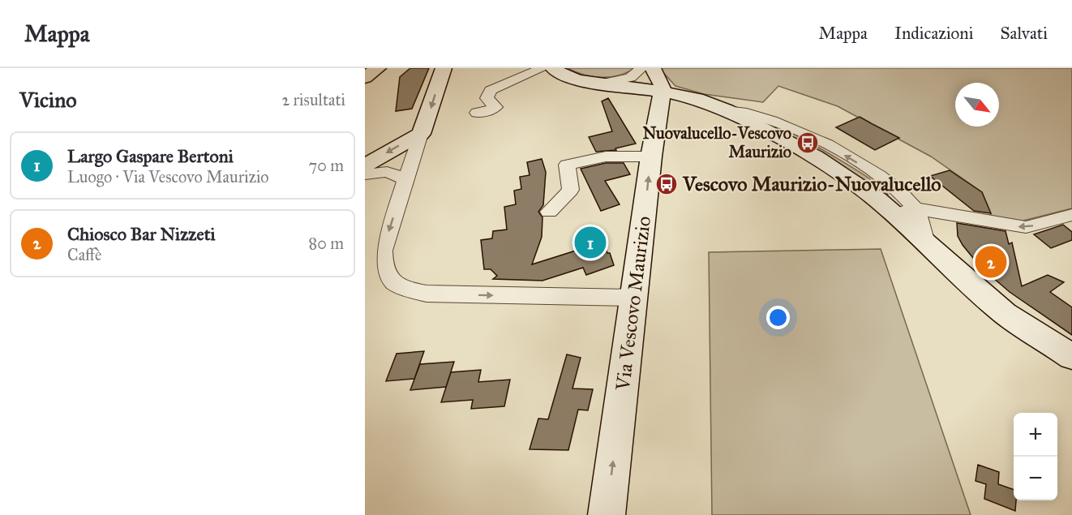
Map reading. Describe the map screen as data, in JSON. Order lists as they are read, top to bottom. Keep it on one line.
{"streets":{"main road":["Via Vescovo Maurizio"]},"one_way":["Via Vescovo Maurizio"],"places":{"bus stop":["Nuovalucello-Vescovo Maurizio","Vescovo Maurizio-Nuovalucello"]},"north":"bottom right","page":{"header":"Mappa","nav":["Mappa","Indicazioni","Salvati"],"heading":["Vicino","2 risultati"],"list":[{"mark":"1","name":"Largo Gaspare Bertoni","note":"Luogo · Via Vescovo Maurizio","value":"70 m"},{"mark":"2","name":"Chiosco Bar Nizzeti","note":"Caffè","value":"80 m"}],"pins":["1","2"],"map_buttons":["+","−"]}}
